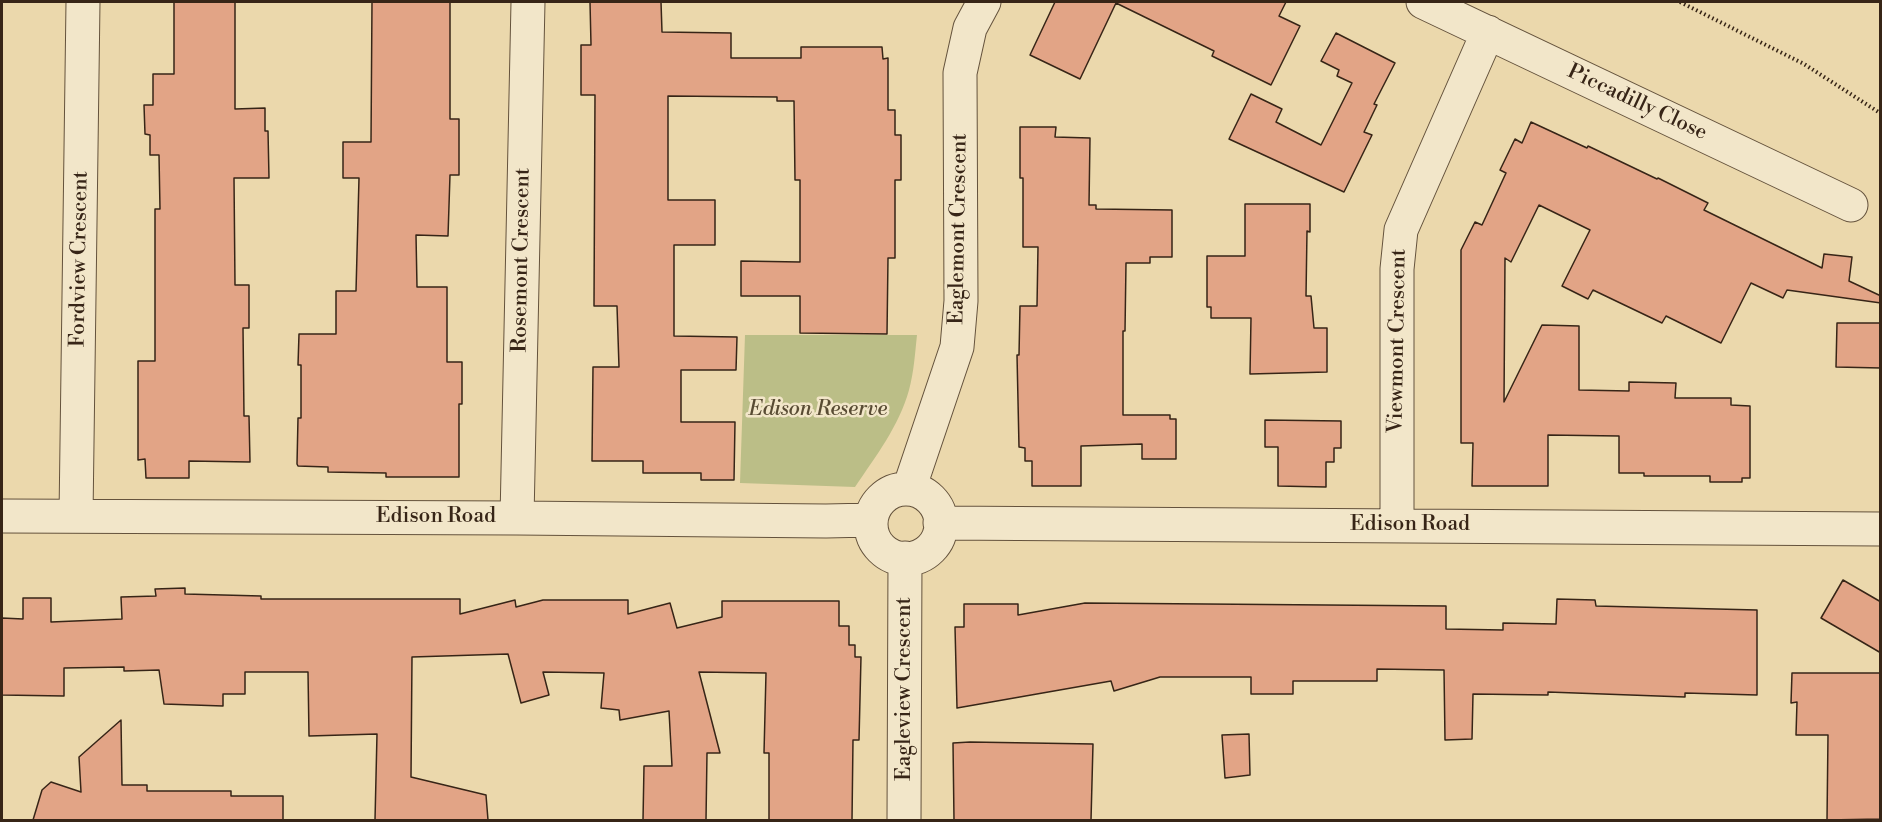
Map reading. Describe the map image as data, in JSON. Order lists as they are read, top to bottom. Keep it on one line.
{"streets":{"street":["Piccadilly Close","Eaglemont Crescent","Fordview Crescent","Rosemont Crescent","Viewmont Crescent","Edison Road","Eagleview Crescent"]},"crossings":[["Piccadilly Close","Viewmont Crescent"],["Eaglemont Crescent","Edison Road"],["Eaglemont Crescent","Eagleview Crescent"],["Fordview Crescent","Edison Road"],["Rosemont Crescent","Edison Road"],["Viewmont Crescent","Edison Road"],["Edison Road","Eagleview Crescent"]],"parks":["Edison Reserve"]}
